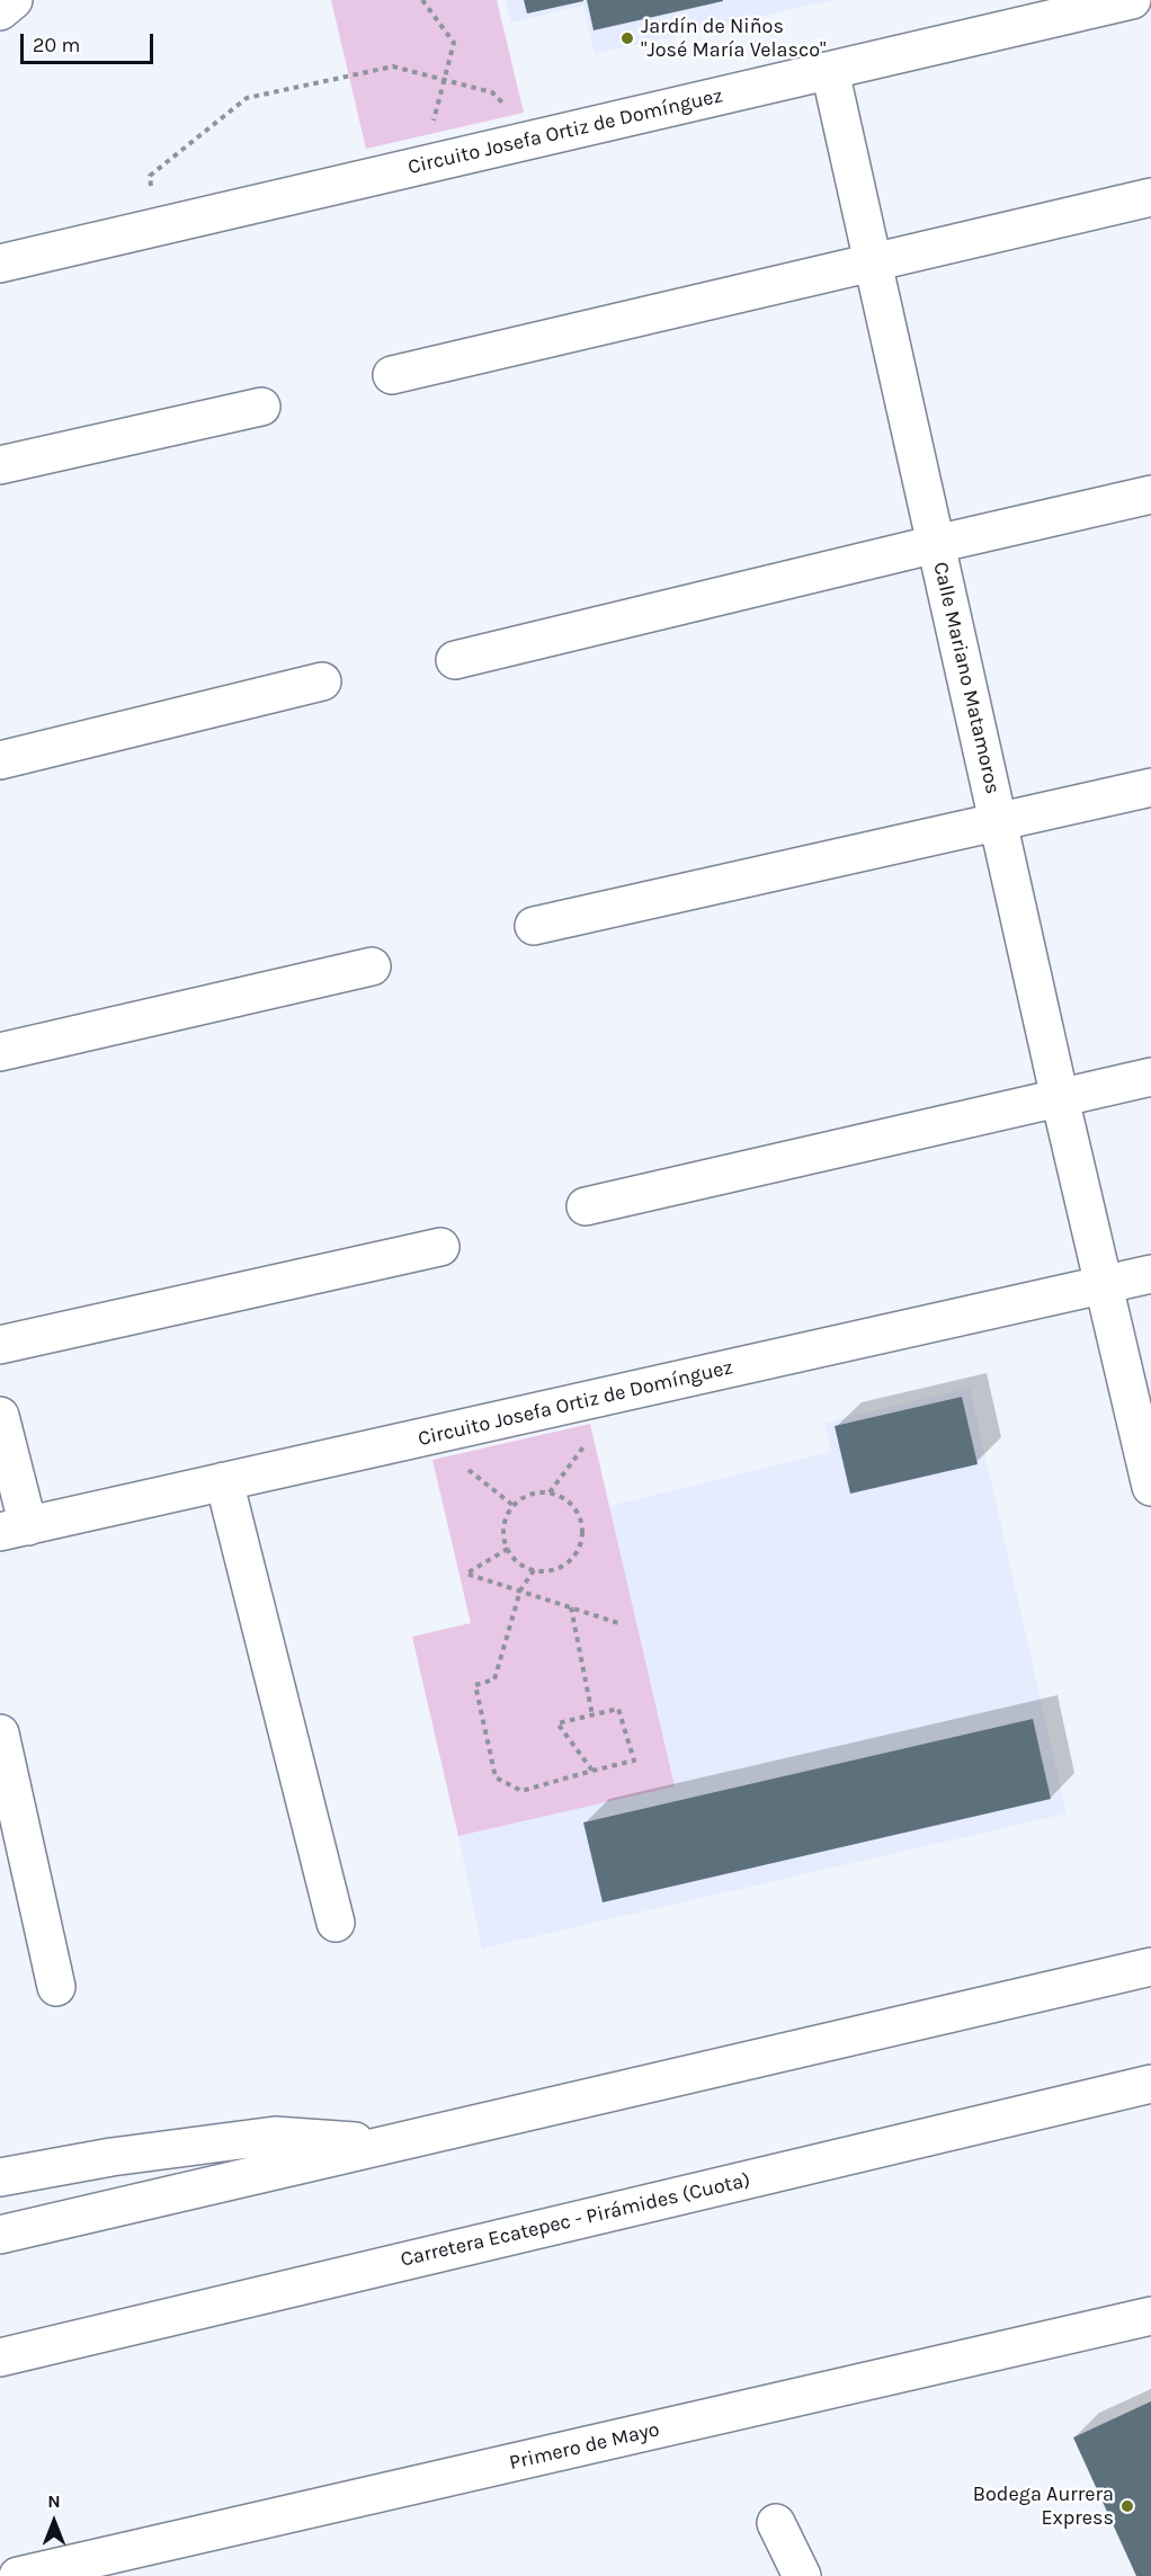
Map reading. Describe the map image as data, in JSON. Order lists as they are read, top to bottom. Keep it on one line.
{"streets":{"main road":["Circuito Josefa Ortiz de Domínguez","Calle Mariano Matamoros","Carretera Ecatepec - Pirámides (Cuota)","Primero de Mayo"]},"crossings":[["Circuito Josefa Ortiz de Domínguez","Calle Mariano Matamoros"]],"places":["Jardín de Niños \"José María Velasco\"","Bodega Aurrera Express"],"scale_bar":"20 m","north":"top"}
